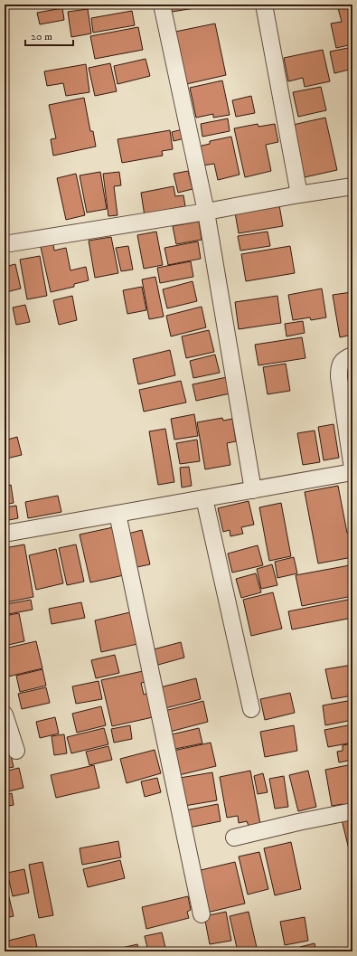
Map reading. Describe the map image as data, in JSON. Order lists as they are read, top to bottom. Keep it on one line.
{"scale_bar":"20 m"}
